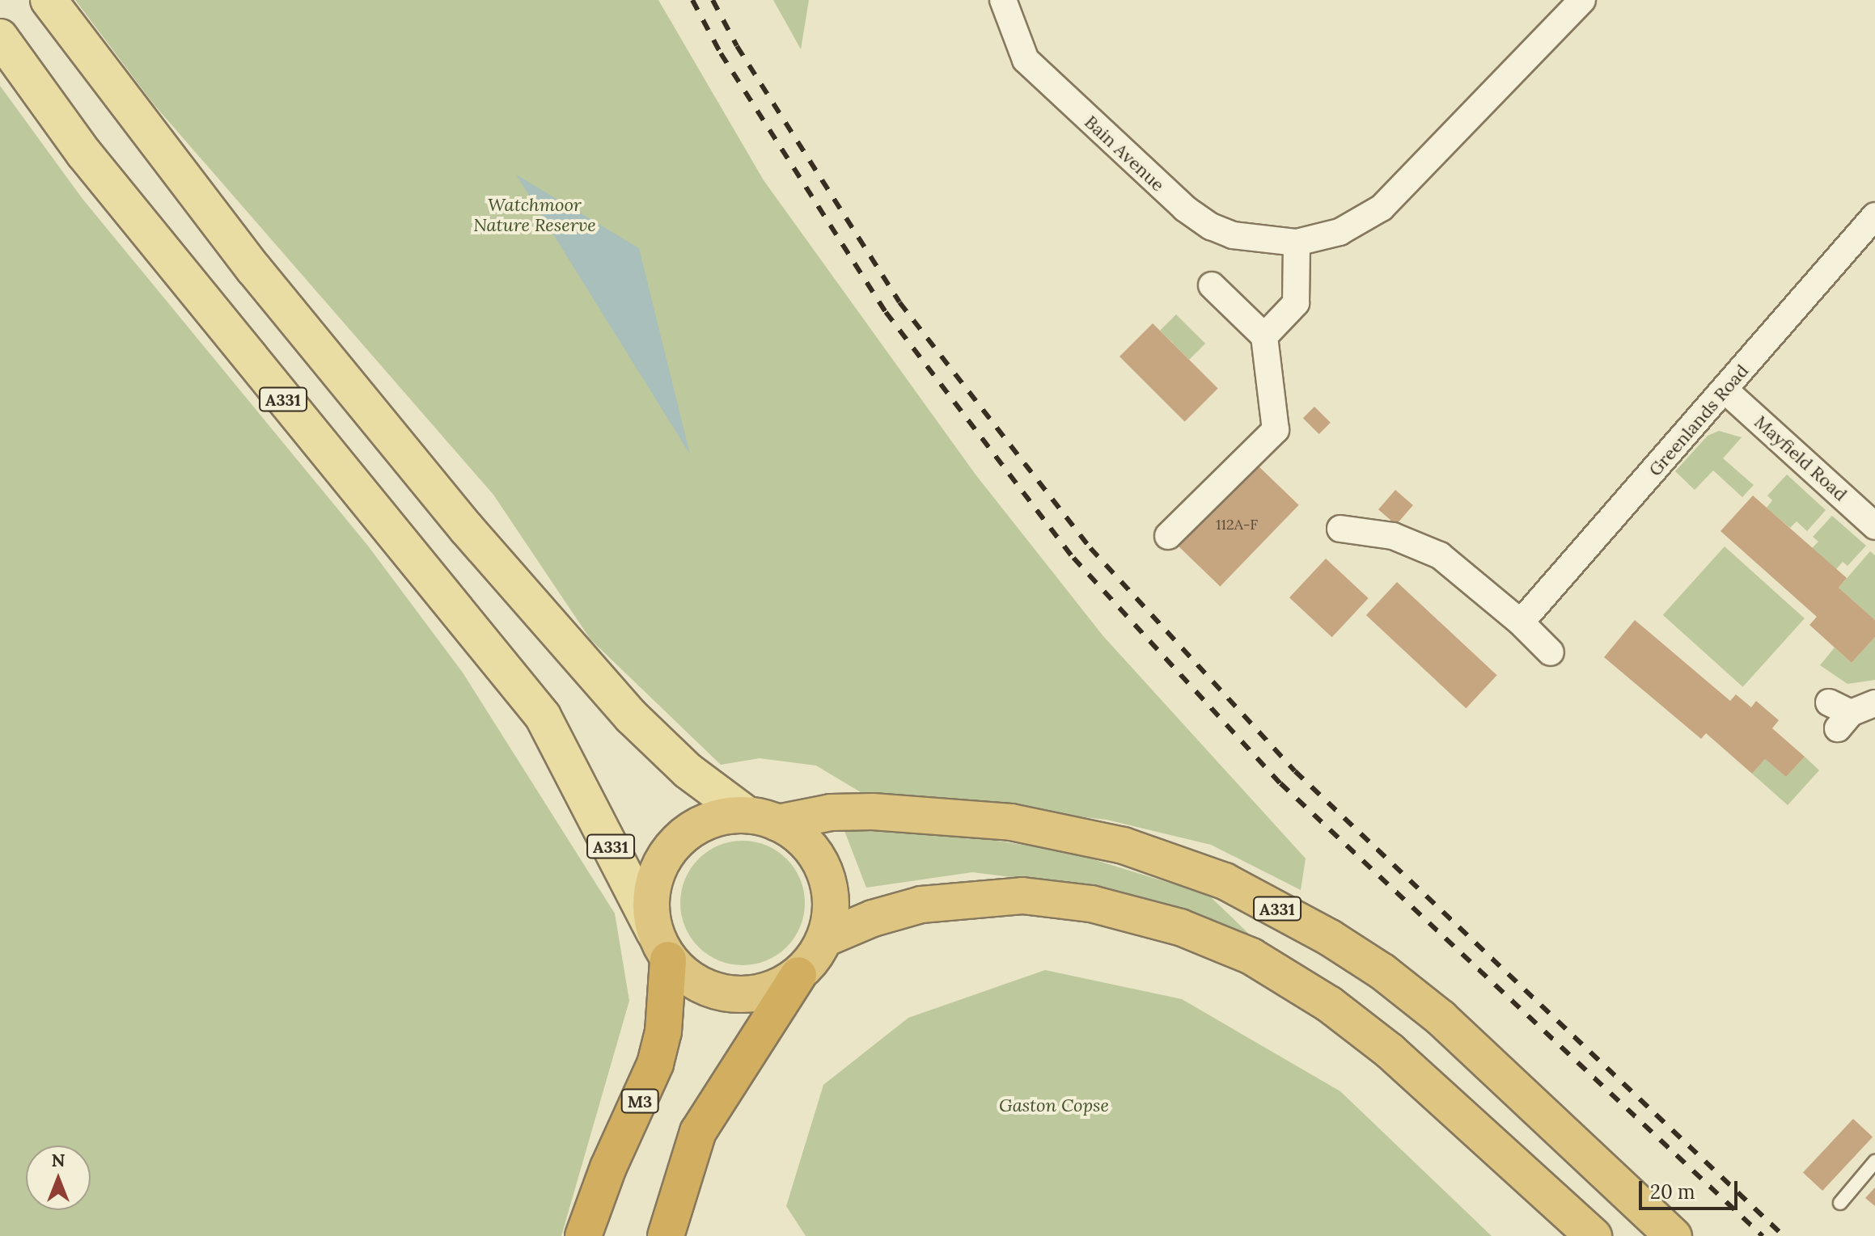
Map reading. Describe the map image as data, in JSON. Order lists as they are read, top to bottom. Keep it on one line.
{"streets":{"highway":["A331","M3"],"street":["Bain Avenue","Greenlands Road","Mayfield Road"]},"crossings":[["A331","M3"],["Greenlands Road","Mayfield Road"]],"parks":["Watchmoor Nature Reserve","Gaston Copse"],"house_numbers":["112A-F"],"scale_bar":"20 m","north":"top"}
